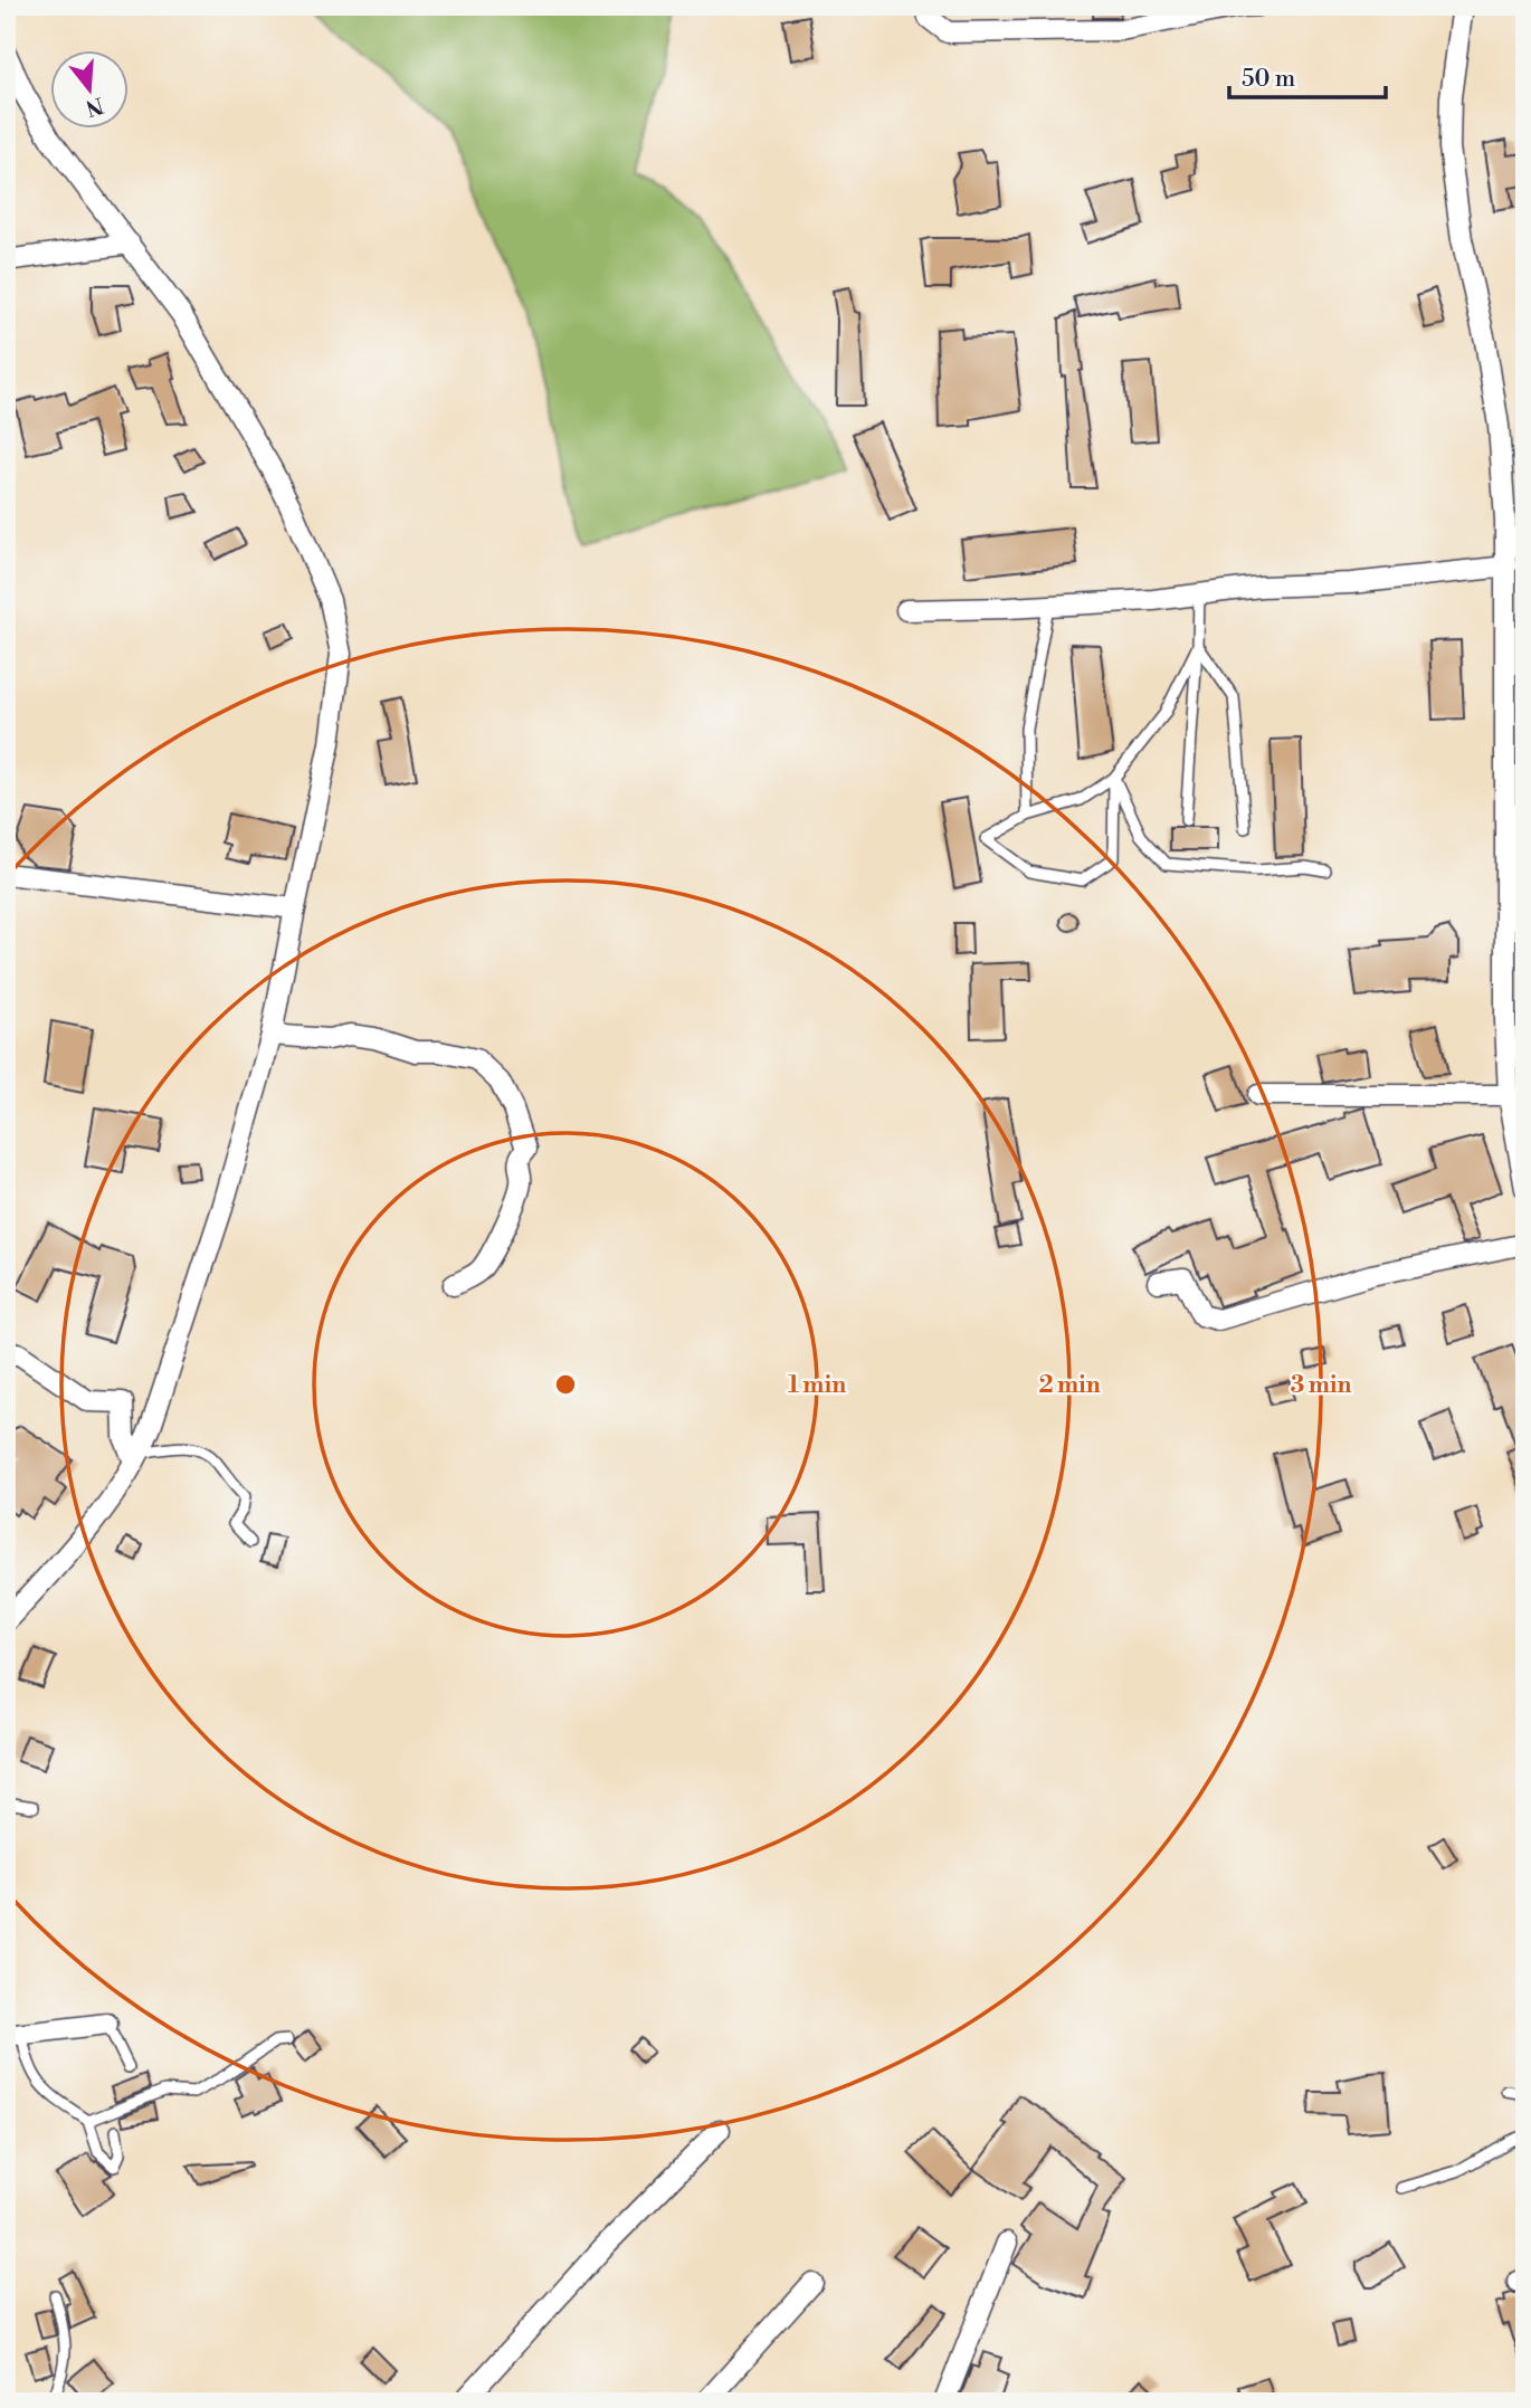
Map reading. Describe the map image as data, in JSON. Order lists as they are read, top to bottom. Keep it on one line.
{"scale_bar":"50 m","north":"bottom","rings":["1 min","2 min","3 min"]}
